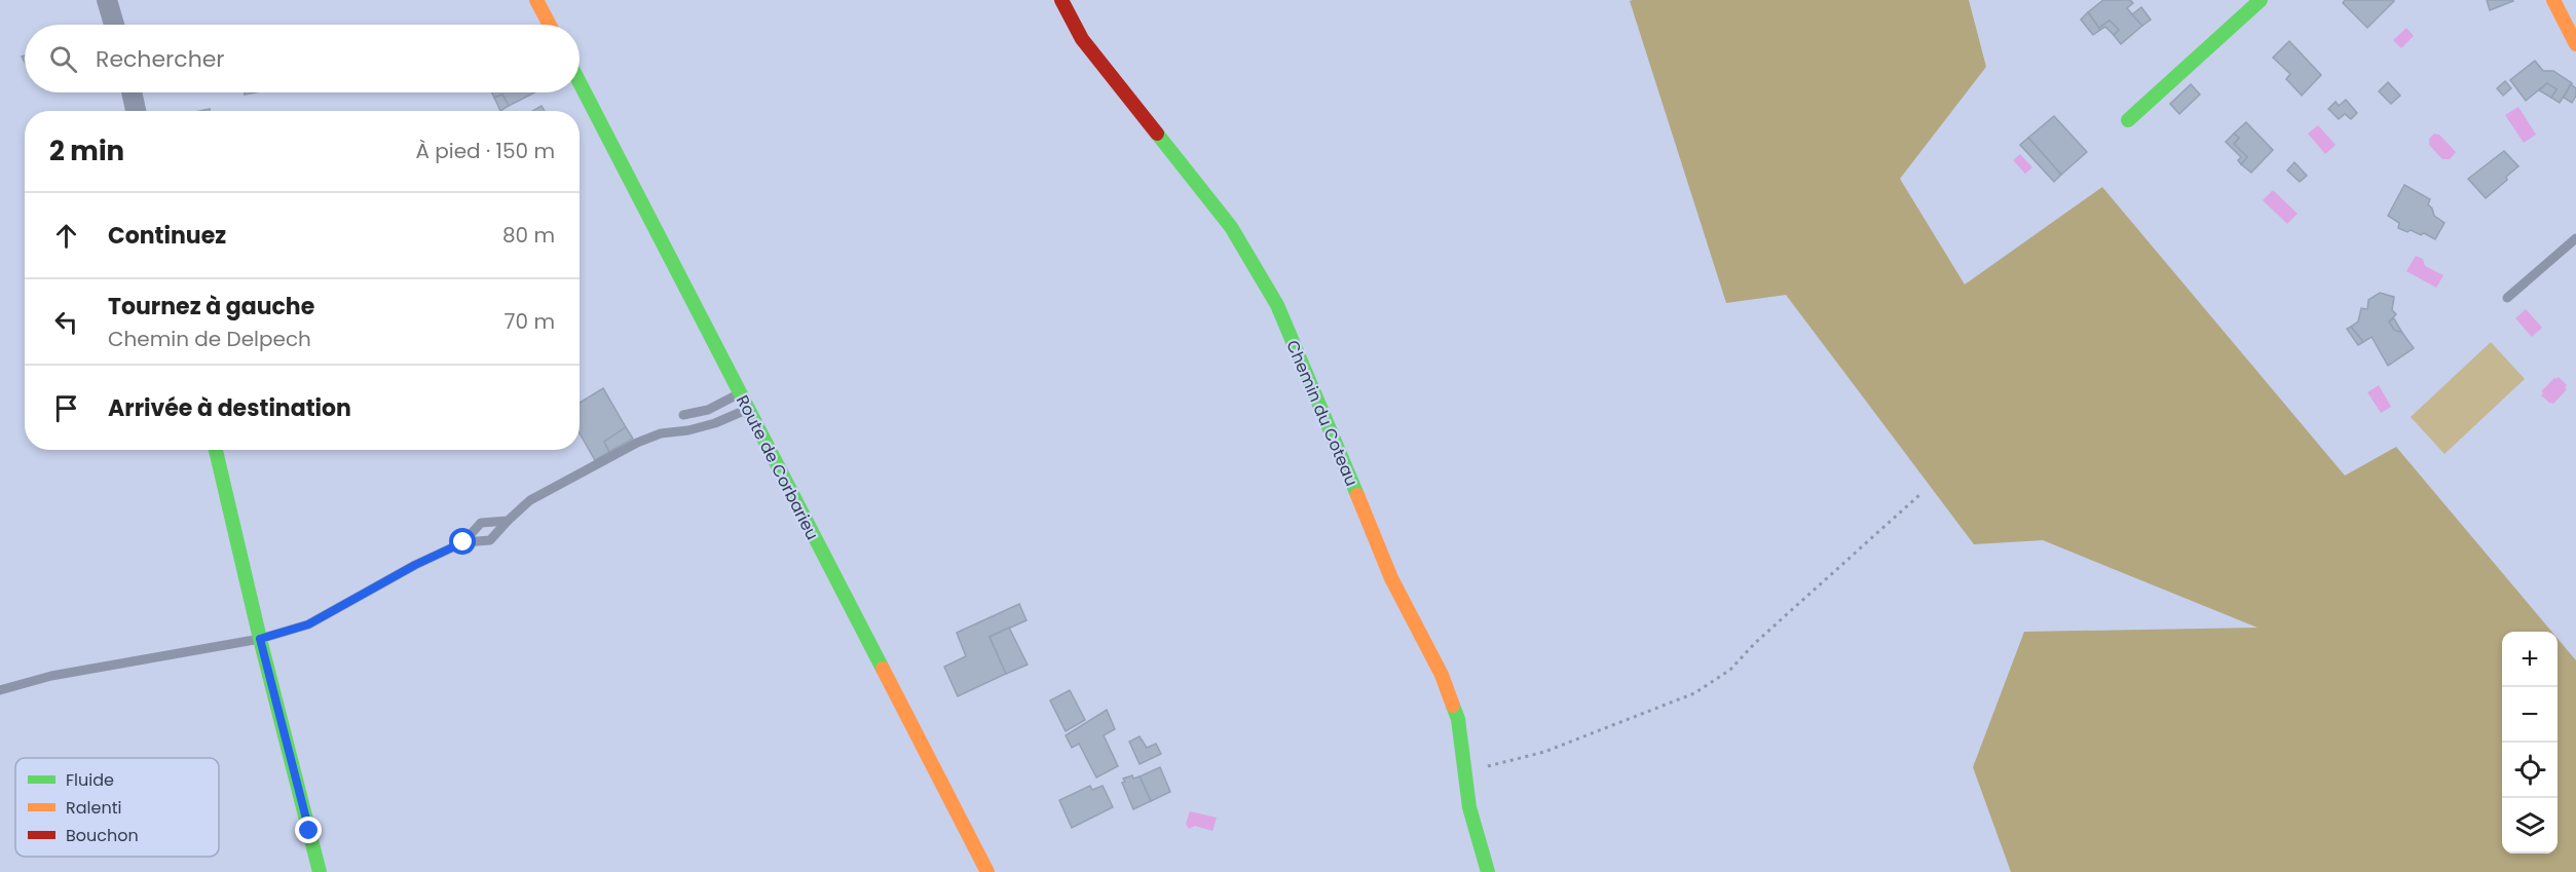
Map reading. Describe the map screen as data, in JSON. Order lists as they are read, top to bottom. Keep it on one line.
{"streets":{"street":["Chemin du Coteau","Route de Corbarieu"]},"legend":["Fluide","Ralenti","Bouchon"],"page":{"search":"Rechercher","heading":["2 min","À pied · 150 m"],"list":[["Continuez","80 m"],["Tournez à gauche","Chemin de Delpech","70 m"],"Arrivée à destination"],"map_buttons":["+","−"]}}
